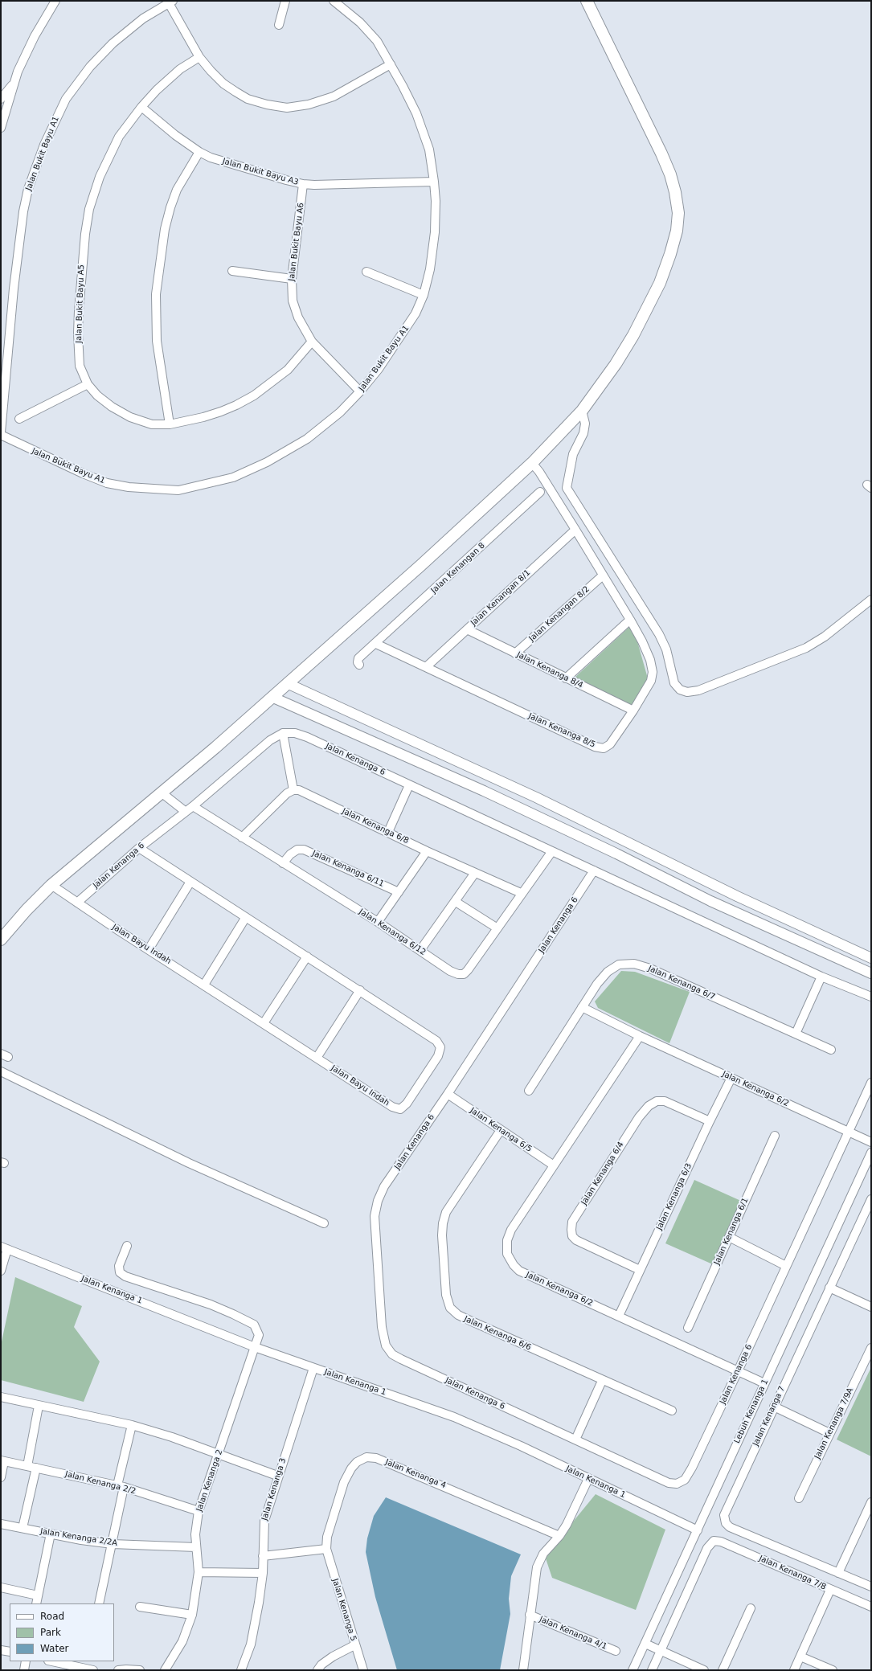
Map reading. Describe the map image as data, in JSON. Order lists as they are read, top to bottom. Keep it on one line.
{"streets":{"street":["Jalan Bukit Bayu A1","Jalan Bukit Bayu A3","Jalan Bukit Bayu A6","Jalan Bukit Bayu A5","Jalan Kenangan 8","Jalan Kenangan 8/1","Jalan Kenangan 8/2","Jalan Kenanga 8/4","Jalan Kenanga 8/5","Jalan Kenanga 6","Jalan Kenanga 6/8","Jalan Kenanga 6/11","Jalan Kenanga 6/12","Jalan Bayu Indah","Jalan Kenanga 6/7","Jalan Kenanga 6/2","Jalan Kenanga 6/5","Jalan Kenanga 6/4","Jalan Kenanga 6/3","Jalan Kenanga 6/1","Jalan Kenanga 1","Jalan Kenanga 6/6","Lebuh Kenanga 1","Jalan Kenanga 7","Jalan Kenanga 7/9A","Jalan Kenanga 4","Jalan Kenanga 2","Jalan Kenanga 2/2","Jalan Kenanga 3","Jalan Kenanga 2/2A","Jalan Kenanga 7/8","Jalan Kenanga 5","Jalan Kenanga 4/1"]},"crossings":[["Jalan Bukit Bayu A1","Jalan Bukit Bayu A3"],["Jalan Bukit Bayu A1","Jalan Bukit Bayu A6"],["Jalan Bukit Bayu A3","Jalan Bukit Bayu A6"],["Jalan Bukit Bayu A3","Jalan Bukit Bayu A5"],["Jalan Bukit Bayu A6","Jalan Bukit Bayu A5"],["Jalan Kenangan 8","Jalan Kenanga 8/5"],["Jalan Kenangan 8/1","Jalan Kenanga 8/4"],["Jalan Kenangan 8/1","Jalan Kenanga 8/5"],["Jalan Kenangan 8/2","Jalan Kenanga 8/4"],["Jalan Kenangan 8/2","Jalan Kenanga 8/5"],["Jalan Kenanga 8/4","Jalan Kenanga 8/5"],["Jalan Kenanga 6","Jalan Kenanga 6/12"],["Jalan Kenanga 6","Jalan Bayu Indah"],["Jalan Kenanga 6","Jalan Kenanga 6/2"],["Jalan Kenanga 6","Jalan Kenanga 6/5"],["Jalan Kenanga 6/8","Jalan Kenanga 6/12"],["Jalan Kenanga 6/11","Jalan Kenanga 6/12"],["Jalan Kenanga 6/7","Jalan Kenanga 6/2"],["Jalan Kenanga 6/2","Jalan Kenanga 6/5"],["Jalan Kenanga 6/2","Jalan Kenanga 6/3"],["Jalan Kenanga 6/2","Lebuh Kenanga 1"],["Jalan Kenanga 6/5","Jalan Kenanga 6/6"],["Jalan Kenanga 6/4","Jalan Kenanga 6/3"],["Jalan Kenanga 1","Lebuh Kenanga 1"],["Jalan Kenanga 1","Jalan Kenanga 2"],["Jalan Kenanga 1","Jalan Kenanga 3"],["Jalan Kenanga 4","Jalan Kenanga 5"],["Jalan Kenanga 2","Jalan Kenanga 2/2"],["Jalan Kenanga 2","Jalan Kenanga 2/2A"]],"legend":["Road","Park","Water"]}
